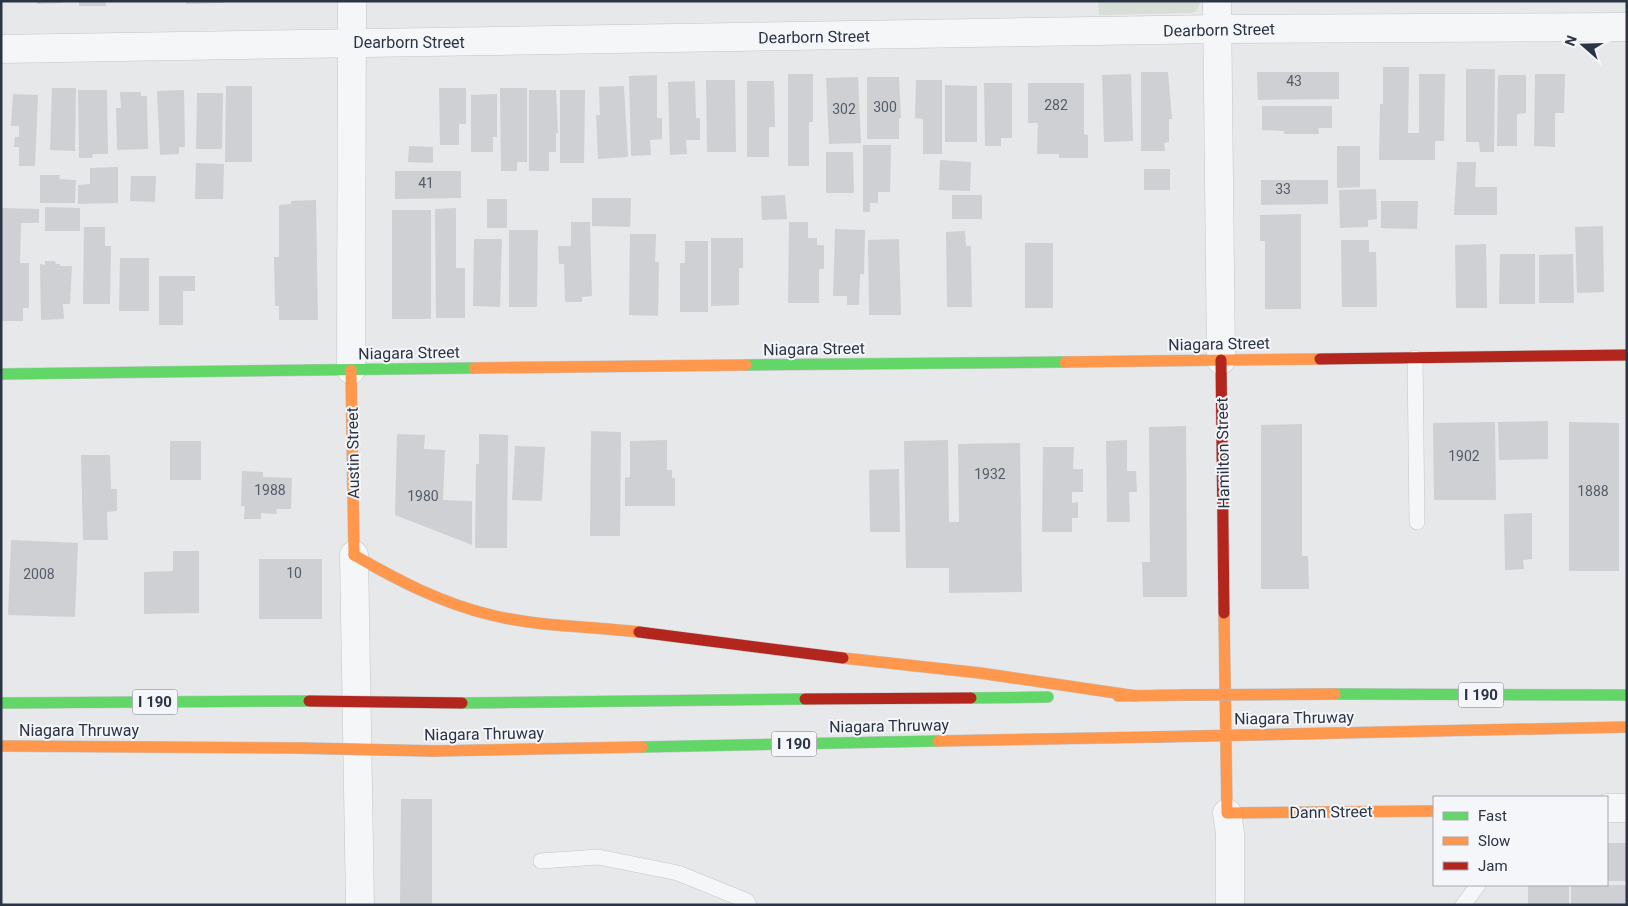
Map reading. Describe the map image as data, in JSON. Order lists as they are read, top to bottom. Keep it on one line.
{"streets":{"main road":["Niagara Street","Austin Street","Hamilton Street","I 190","Niagara Thruway","Dann Street"],"street":["Dearborn Street"]},"crossings":[["Dearborn Street","Austin Street"],["Dearborn Street","Hamilton Street"],["Niagara Street","Austin Street"],["Niagara Street","Hamilton Street"],["Hamilton Street","Dann Street"]],"house_numbers":["43","282","300","302","41","33","1902","1932","1988","1888","1980","10","2008"],"legend":["Fast","Slow","Jam"],"north":"left"}
